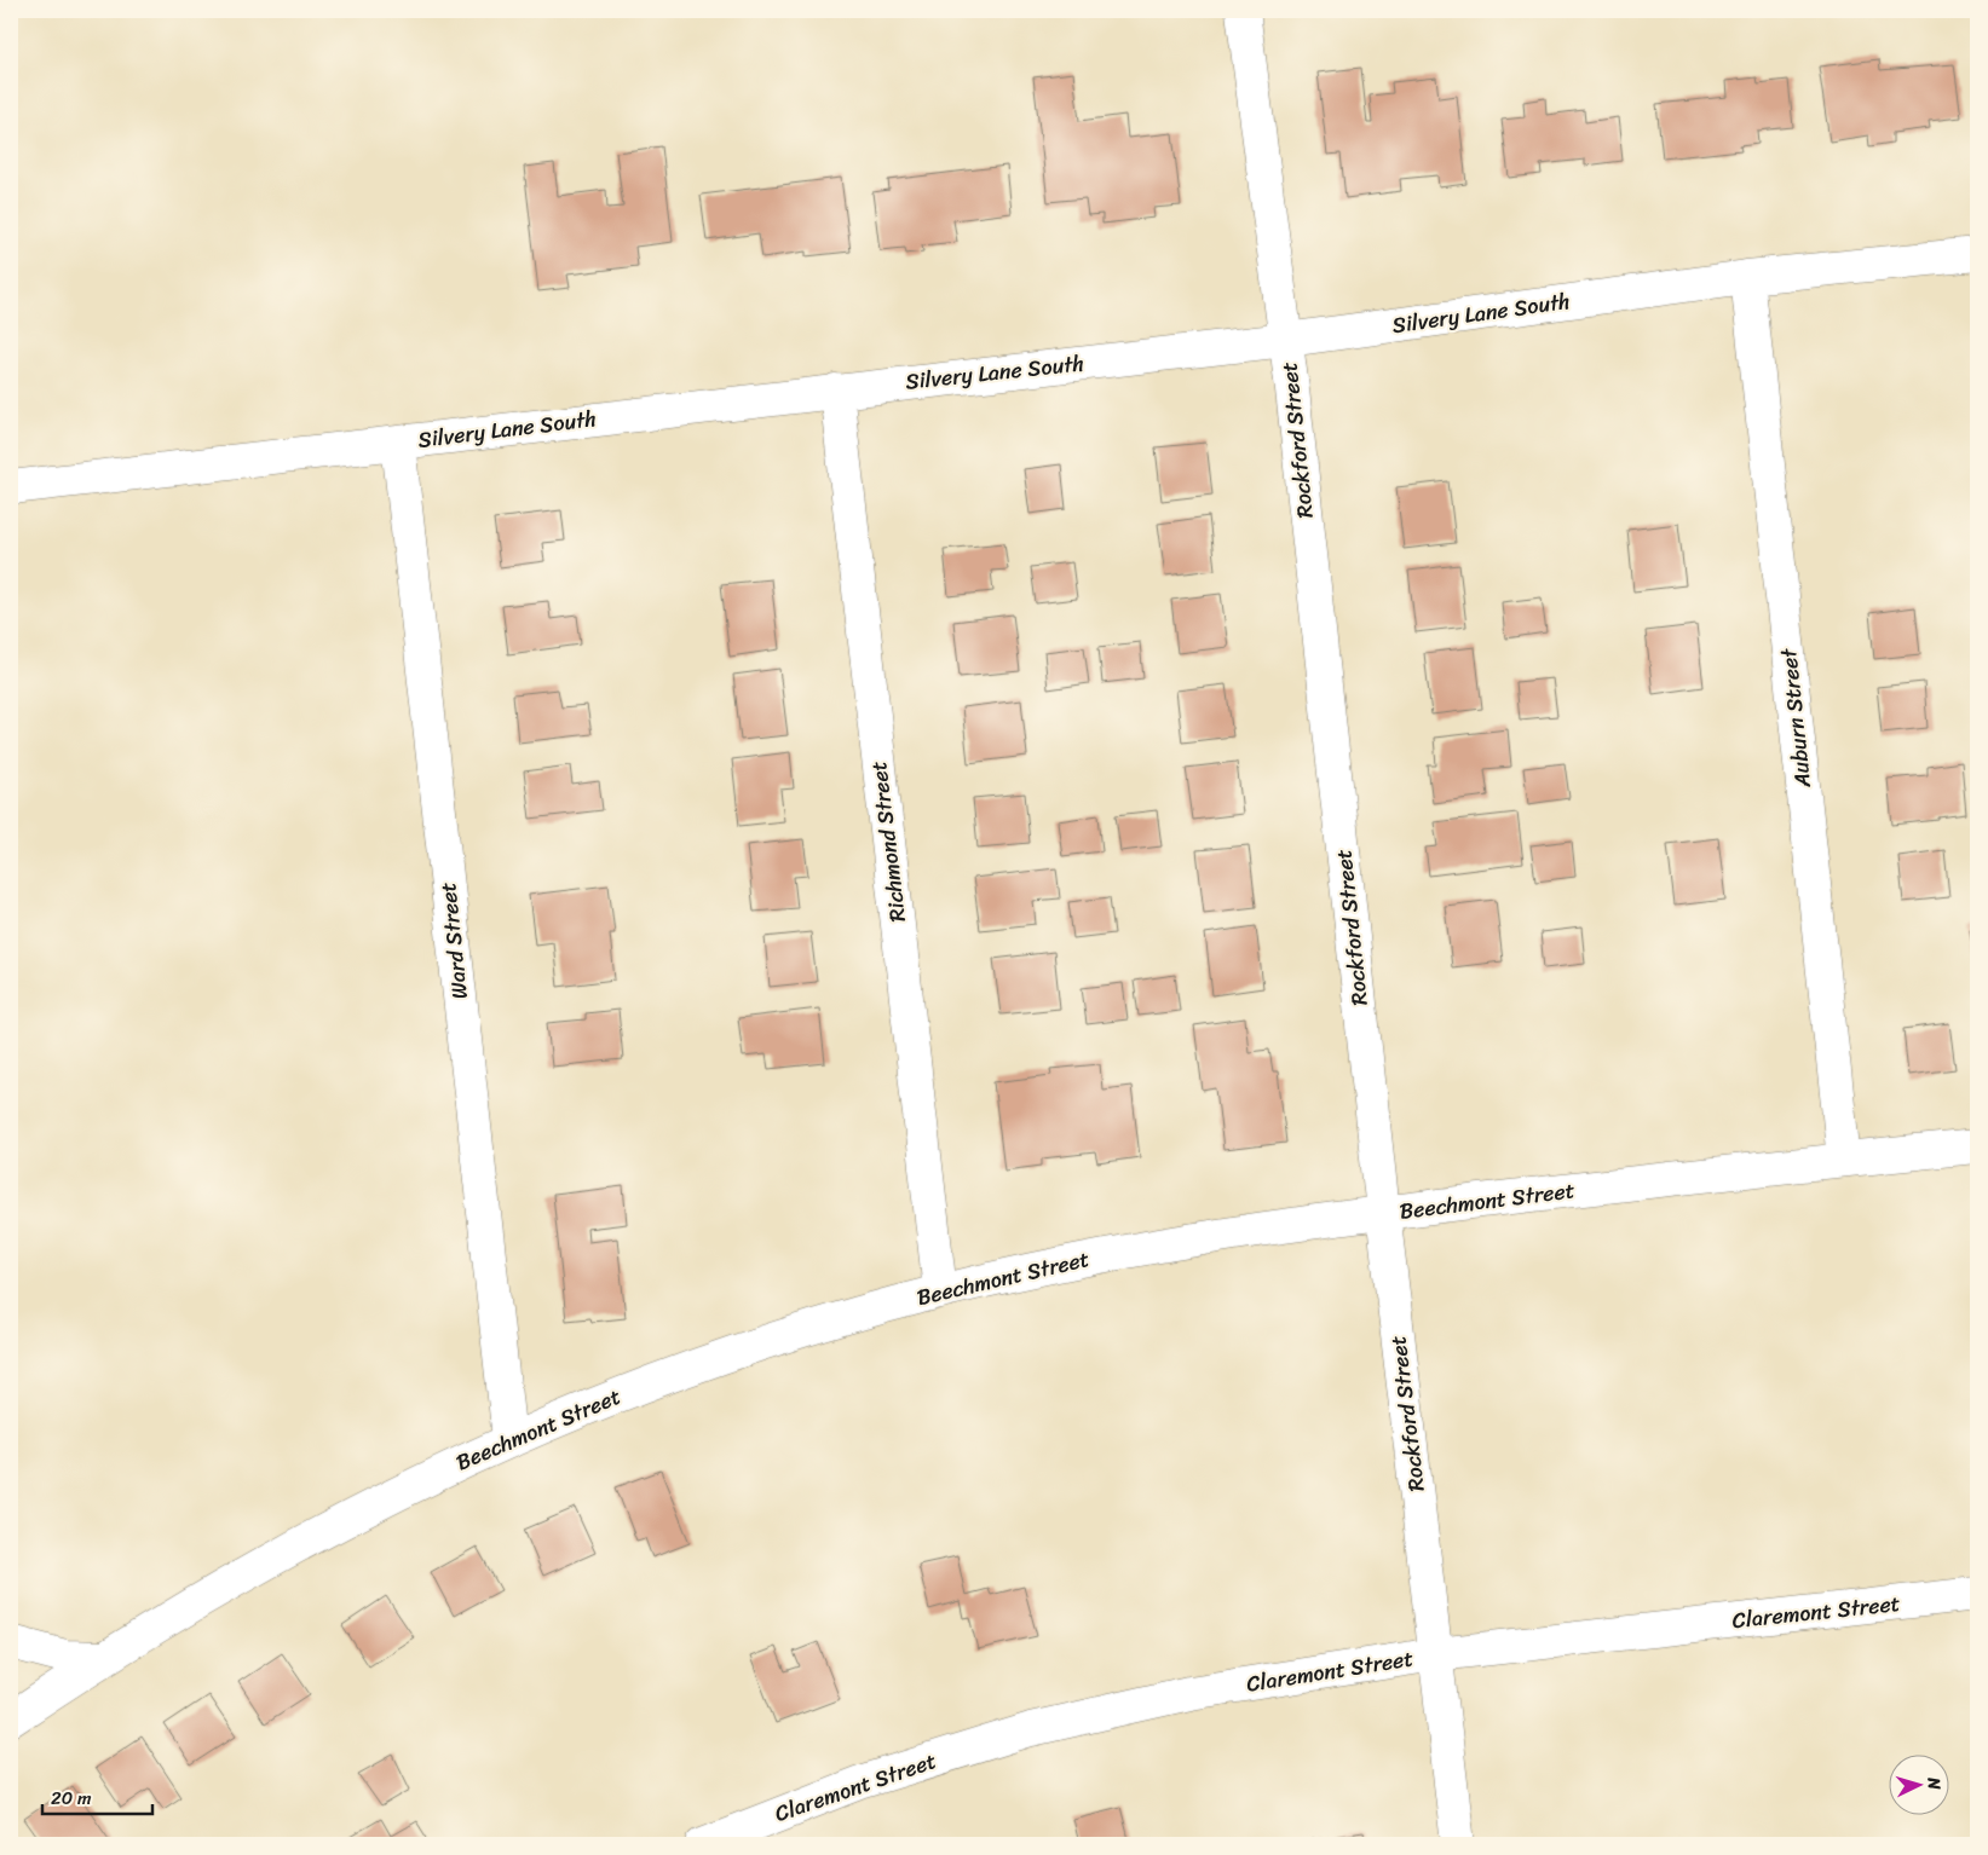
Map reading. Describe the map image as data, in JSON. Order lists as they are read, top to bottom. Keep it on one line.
{"streets":{"street":["Silvery Lane South","Rockford Street","Auburn Street","Richmond Street","Ward Street","Beechmont Street","Claremont Street"]},"crossings":[["Silvery Lane South","Rockford Street"],["Silvery Lane South","Auburn Street"],["Silvery Lane South","Richmond Street"],["Silvery Lane South","Ward Street"],["Rockford Street","Beechmont Street"],["Rockford Street","Claremont Street"],["Auburn Street","Beechmont Street"],["Richmond Street","Beechmont Street"],["Ward Street","Beechmont Street"]],"scale_bar":"20 m","north":"right"}
